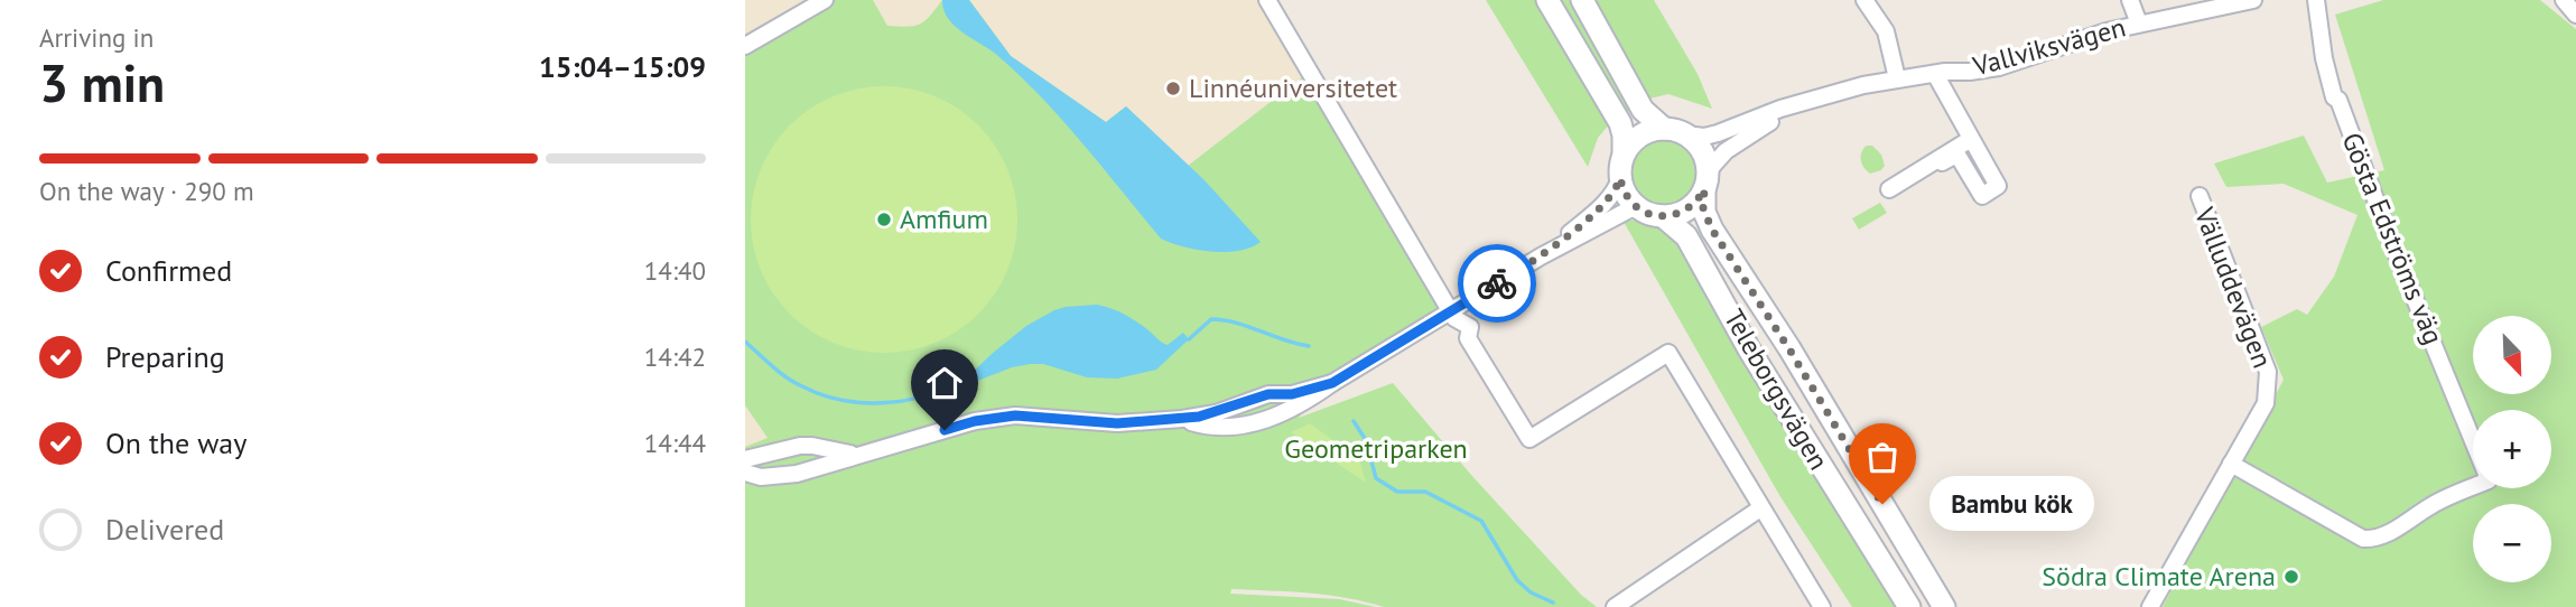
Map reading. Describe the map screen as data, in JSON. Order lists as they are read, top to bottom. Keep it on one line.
{"streets":{"main road":["Teleborgsvägen"],"street":["Vallviksvägen","Gösta Edströms väg","Välluddevägen"]},"crossings":[["Vallviksvägen","Teleborgsvägen"],["Gösta Edströms väg","Välluddevägen"]],"parks":["Geometriparken"],"places":["Linnéuniversitetet","Amfium","Bambu kök","Södra Climate Arena"],"north":"bottom right","page":{"heading":["3 min","Arriving in","15:04–15:09"],"bar":"On the way · 290 m","list":[["Confirmed","14:40"],["Preparing","14:42"],["On the way","14:44"],"Delivered"],"map_buttons":["+","−"],"bubble":"Bambu kök"}}
